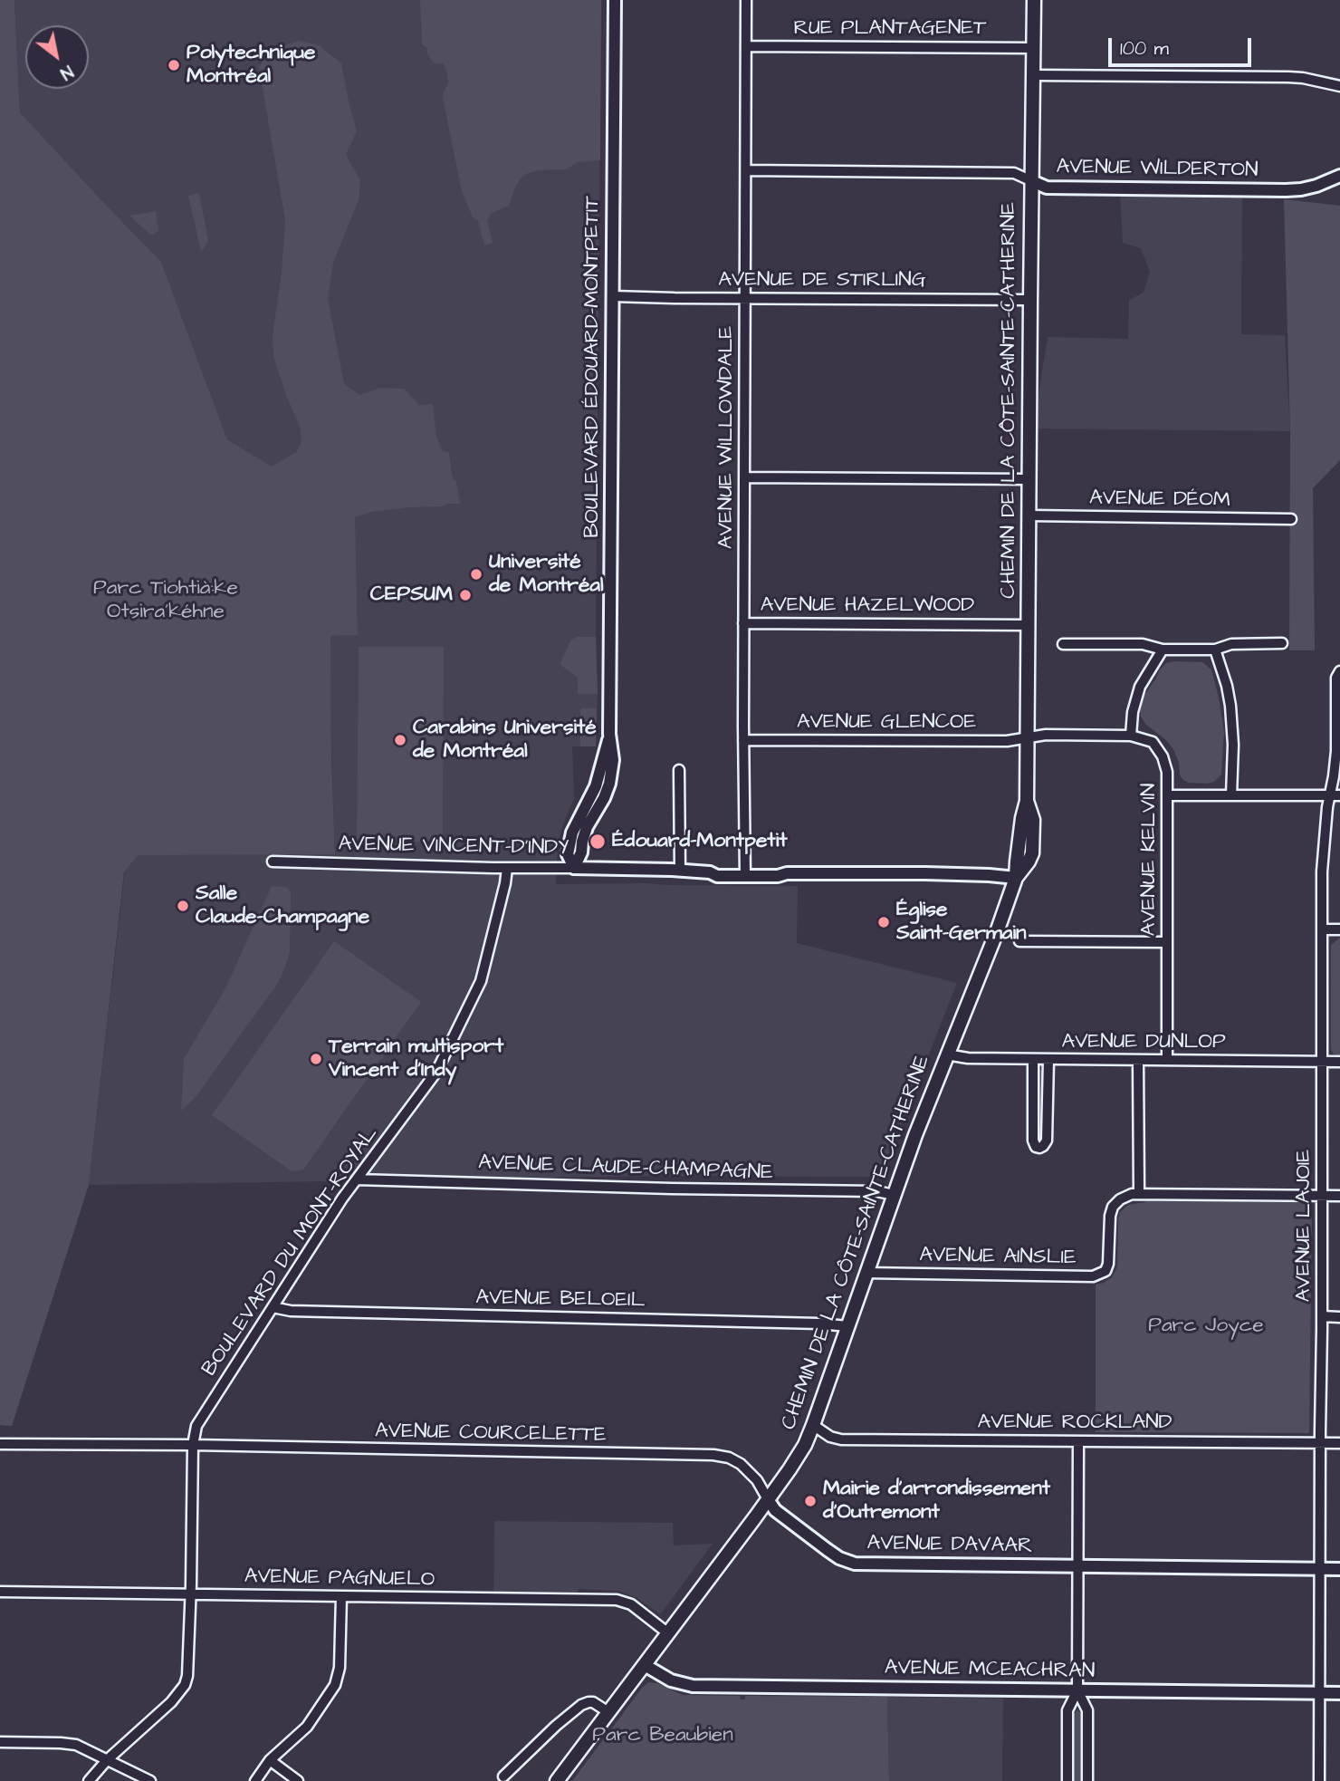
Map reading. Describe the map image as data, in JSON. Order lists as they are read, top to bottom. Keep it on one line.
{"streets":{"main road":["CHEMIN DE LA CÔTE-SAINTE-CATHERINE"],"street":["RUE PLANTAGENET","AVENUE WILDERTON","AVENUE DE STIRLING","BOULEVARD ÉDOUARD-MONTPETIT","AVENUE WILLOWDALE","AVENUE DÉOM","AVENUE HAZELWOOD","AVENUE GLENCOE","AVENUE VINCENT-D'INDY","AVENUE KELVIN","AVENUE DUNLOP","AVENUE CLAUDE-CHAMPAGNE","AVENUE LAJOIE","BOULEVARD DU MONT-ROYAL","AVENUE AINSLIE","AVENUE BELOEIL","AVENUE ROCKLAND","AVENUE COURCELETTE","AVENUE DAVAAR","AVENUE PAGNUELO","AVENUE MCEACHRAN"]},"crossings":[["RUE PLANTAGENET","CHEMIN DE LA CÔTE-SAINTE-CATHERINE"],["RUE PLANTAGENET","AVENUE WILLOWDALE"],["AVENUE WILDERTON","CHEMIN DE LA CÔTE-SAINTE-CATHERINE"],["AVENUE WILDERTON","AVENUE WILLOWDALE"],["AVENUE DE STIRLING","BOULEVARD ÉDOUARD-MONTPETIT"],["AVENUE DE STIRLING","CHEMIN DE LA CÔTE-SAINTE-CATHERINE"],["AVENUE DE STIRLING","AVENUE WILLOWDALE"],["BOULEVARD ÉDOUARD-MONTPETIT","AVENUE VINCENT-D'INDY"],["CHEMIN DE LA CÔTE-SAINTE-CATHERINE","AVENUE DÉOM"],["CHEMIN DE LA CÔTE-SAINTE-CATHERINE","AVENUE HAZELWOOD"],["CHEMIN DE LA CÔTE-SAINTE-CATHERINE","AVENUE GLENCOE"],["CHEMIN DE LA CÔTE-SAINTE-CATHERINE","AVENUE VINCENT-D'INDY"],["CHEMIN DE LA CÔTE-SAINTE-CATHERINE","AVENUE DUNLOP"],["CHEMIN DE LA CÔTE-SAINTE-CATHERINE","AVENUE CLAUDE-CHAMPAGNE"],["CHEMIN DE LA CÔTE-SAINTE-CATHERINE","AVENUE AINSLIE"],["CHEMIN DE LA CÔTE-SAINTE-CATHERINE","AVENUE BELOEIL"],["CHEMIN DE LA CÔTE-SAINTE-CATHERINE","AVENUE ROCKLAND"],["CHEMIN DE LA CÔTE-SAINTE-CATHERINE","AVENUE COURCELETTE"],["CHEMIN DE LA CÔTE-SAINTE-CATHERINE","AVENUE DAVAAR"],["CHEMIN DE LA CÔTE-SAINTE-CATHERINE","AVENUE PAGNUELO"],["CHEMIN DE LA CÔTE-SAINTE-CATHERINE","AVENUE MCEACHRAN"],["AVENUE WILLOWDALE","AVENUE HAZELWOOD"],["AVENUE WILLOWDALE","AVENUE GLENCOE"],["AVENUE WILLOWDALE","AVENUE VINCENT-D'INDY"],["AVENUE GLENCOE","AVENUE KELVIN"],["AVENUE VINCENT-D'INDY","BOULEVARD DU MONT-ROYAL"],["AVENUE KELVIN","AVENUE DUNLOP"],["AVENUE DUNLOP","AVENUE LAJOIE"],["AVENUE CLAUDE-CHAMPAGNE","BOULEVARD DU MONT-ROYAL"],["AVENUE LAJOIE","AVENUE ROCKLAND"],["AVENUE LAJOIE","AVENUE DAVAAR"],["AVENUE LAJOIE","AVENUE MCEACHRAN"],["BOULEVARD DU MONT-ROYAL","AVENUE BELOEIL"],["BOULEVARD DU MONT-ROYAL","AVENUE COURCELETTE"],["BOULEVARD DU MONT-ROYAL","AVENUE PAGNUELO"],["AVENUE COURCELETTE","AVENUE DAVAAR"]],"parks":["Parc Tiohtià:ke Otsira'kéhne","Parc Joyce","Parc Beaubien"],"places":["Polytechnique Montréal","Université de Montréal","CEPSUM","Carabins Université de Montréal","Édouard-Montpetit","Salle Claude-Champagne","Église Saint-Germain","Terrain multisport Vincent d'Indy","Mairie d'arrondissement d'Outremont"],"scale_bar":"100 m","north":"bottom right"}
